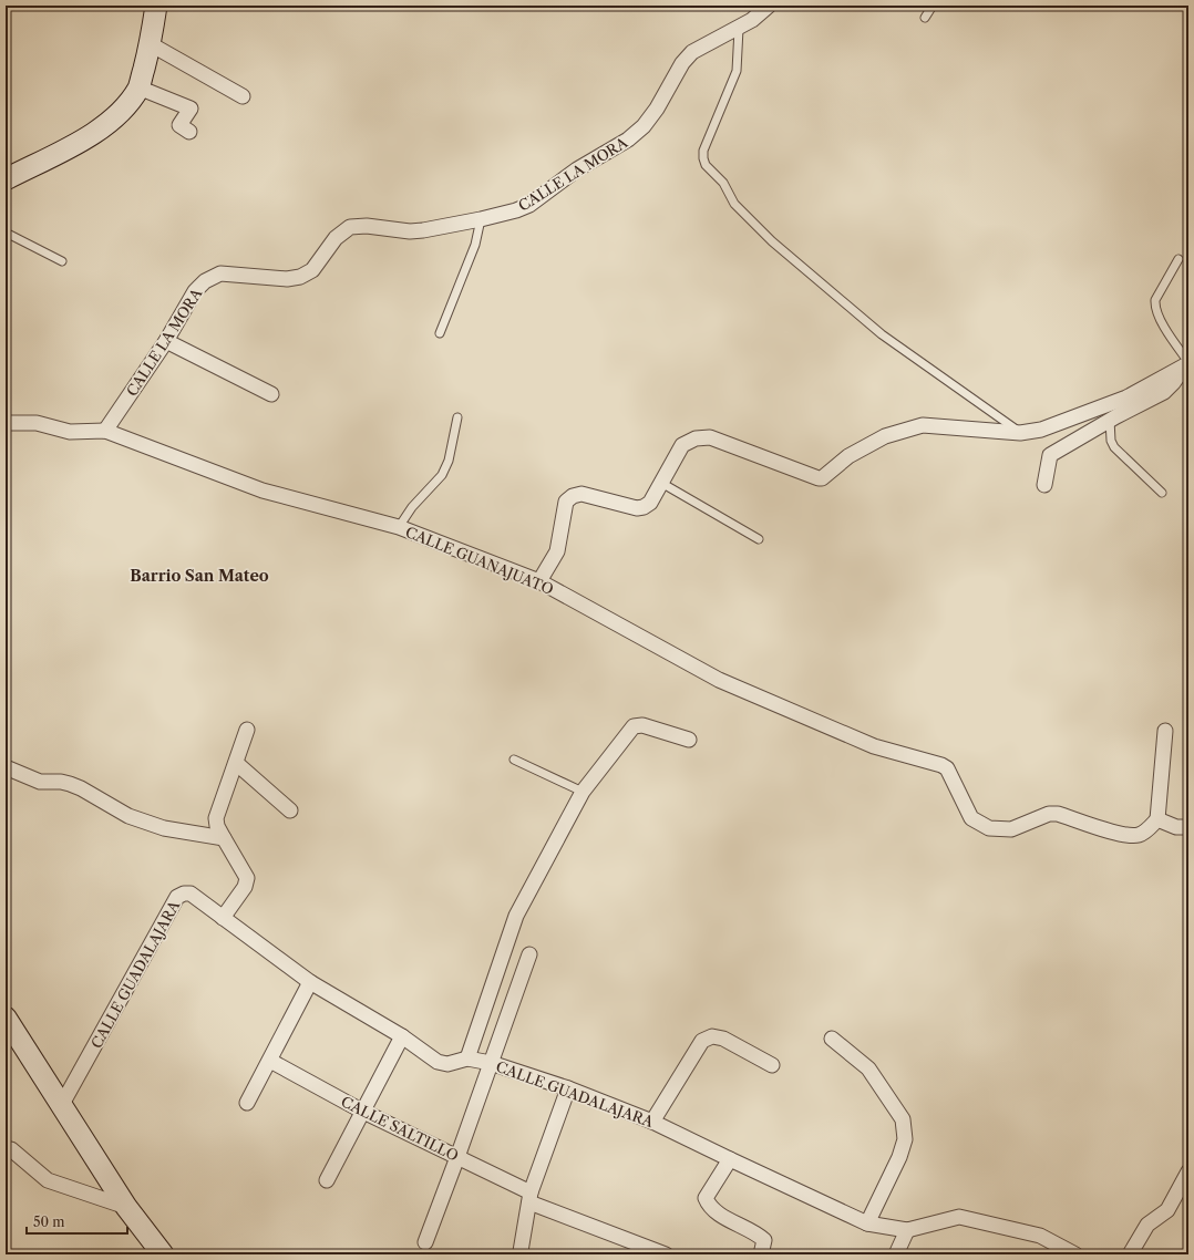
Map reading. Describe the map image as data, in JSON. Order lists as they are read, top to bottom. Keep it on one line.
{"streets":{"street":["CALLE LA MORA","CALLE GUANAJUATO","CALLE GUADALAJARA","CALLE SALTILLO"]},"crossings":[["CALLE LA MORA","CALLE GUANAJUATO"]],"districts":["Barrio San Mateo"],"scale_bar":"50 m"}
